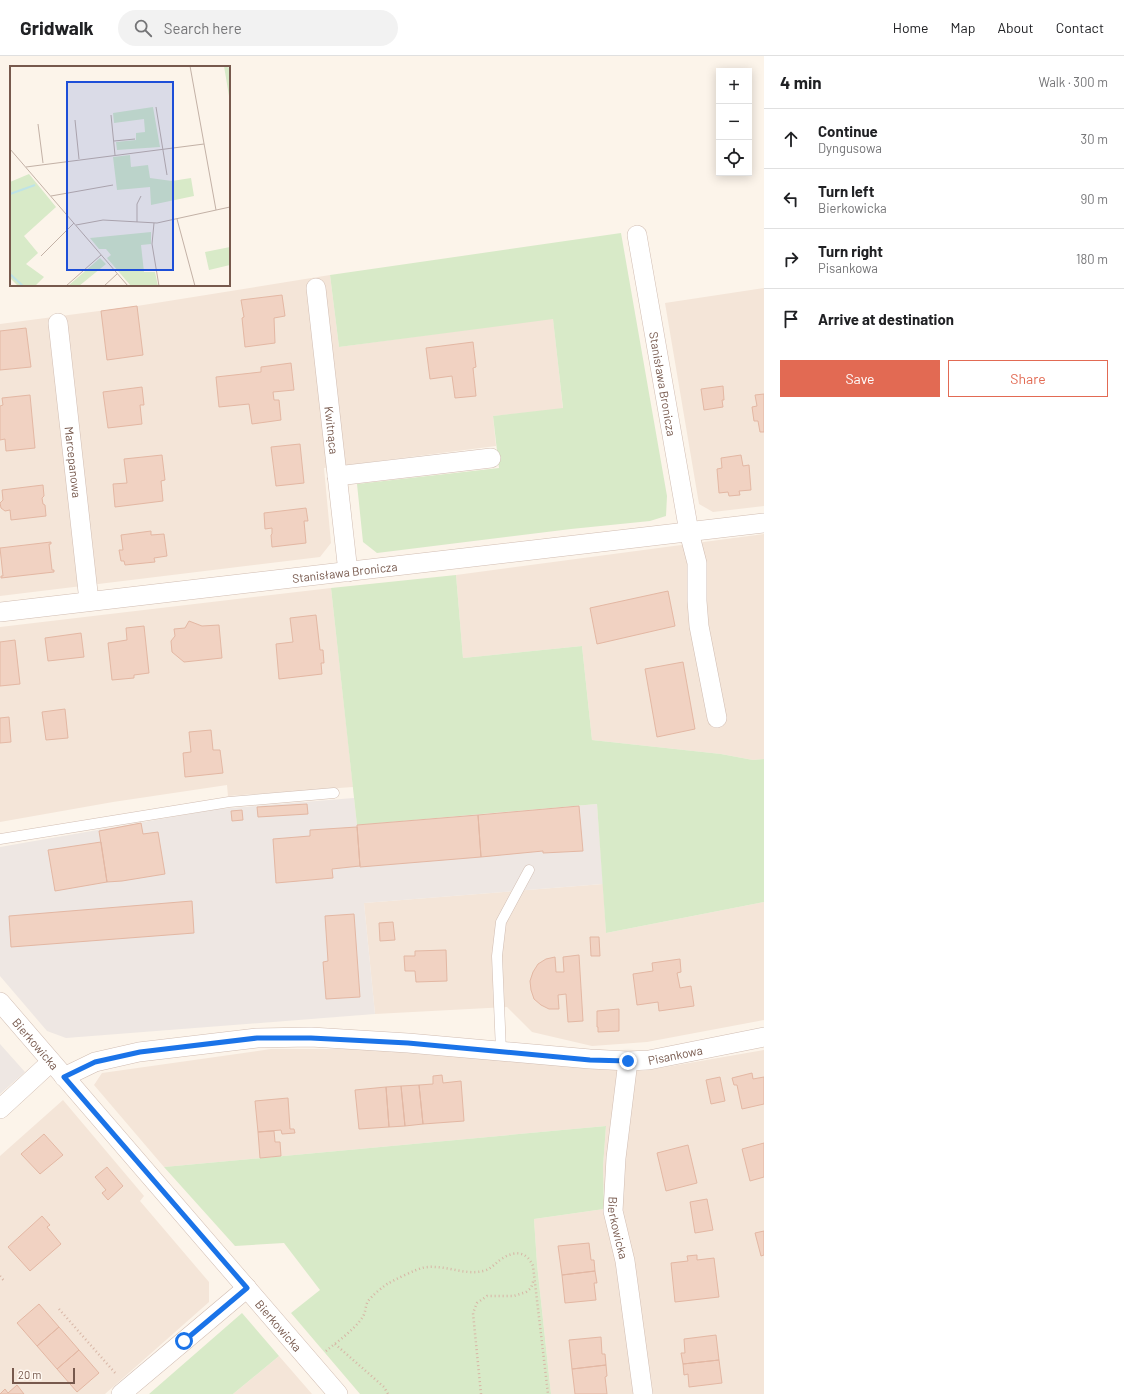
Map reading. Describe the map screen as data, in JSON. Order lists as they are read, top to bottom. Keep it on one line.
{"streets":{"street":["Stanisława Bronicza","Kwitnąca","Marcepanowa","Bierkowicka","Pisankowa"]},"crossings":[["Stanisława Bronicza","Kwitnąca"],["Stanisława Bronicza","Marcepanowa"],["Bierkowicka","Pisankowa"]],"scale_bar":"20 m","page":{"header":"Gridwalk","search":"Search here","nav":["Home","Map","About","Contact"],"heading":["4 min","Walk · 300 m"],"map_buttons":["+","−"],"list":[["Continue","Dyngusowa","30 m"],["Turn left","Bierkowicka","90 m"],["Turn right","Pisankowa","180 m"],"Arrive at destination"],"buttons":["Save","Share"],"scale":"20 m"}}
